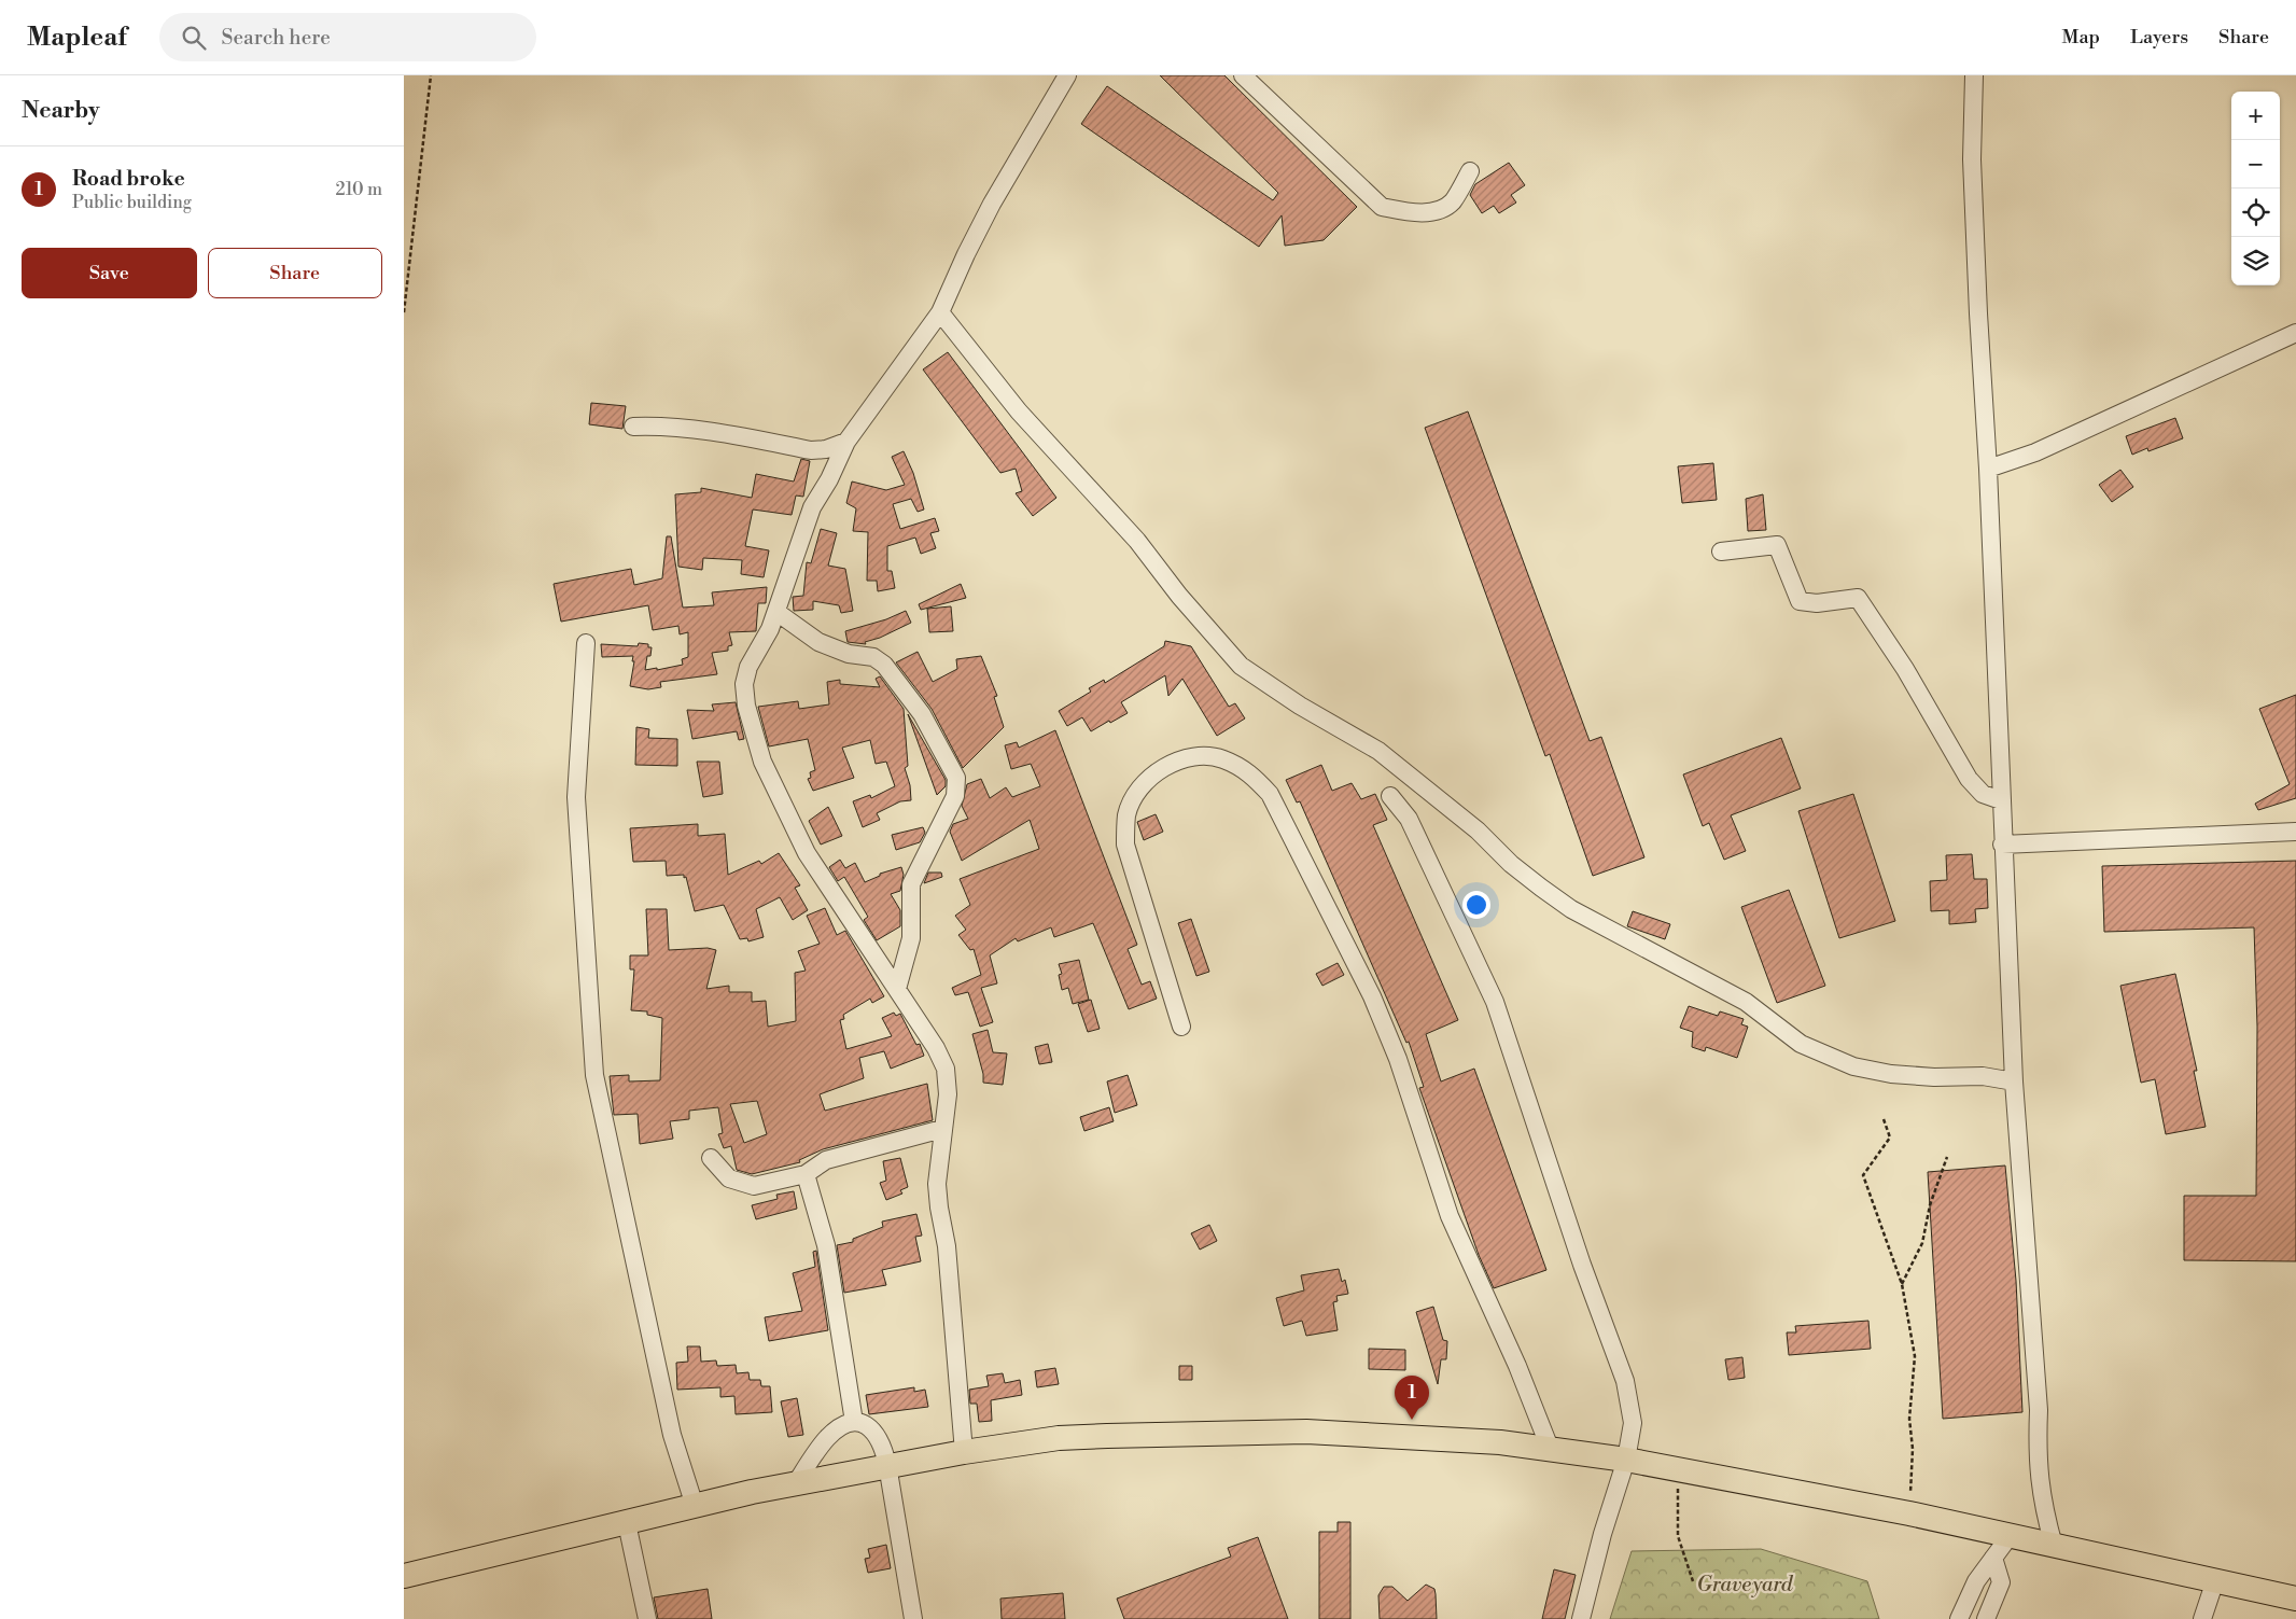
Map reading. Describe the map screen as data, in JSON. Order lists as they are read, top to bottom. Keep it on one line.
{"parks":["Graveyard"],"page":{"header":"Mapleaf","search":"Search here","nav":["Map","Layers","Share"],"heading":"Nearby","map_buttons":["+","−"],"list":[{"mark":"1","name":"Road broke","note":"Public building","value":"210 m"}],"buttons":["Save","Share"],"pins":"1"}}
